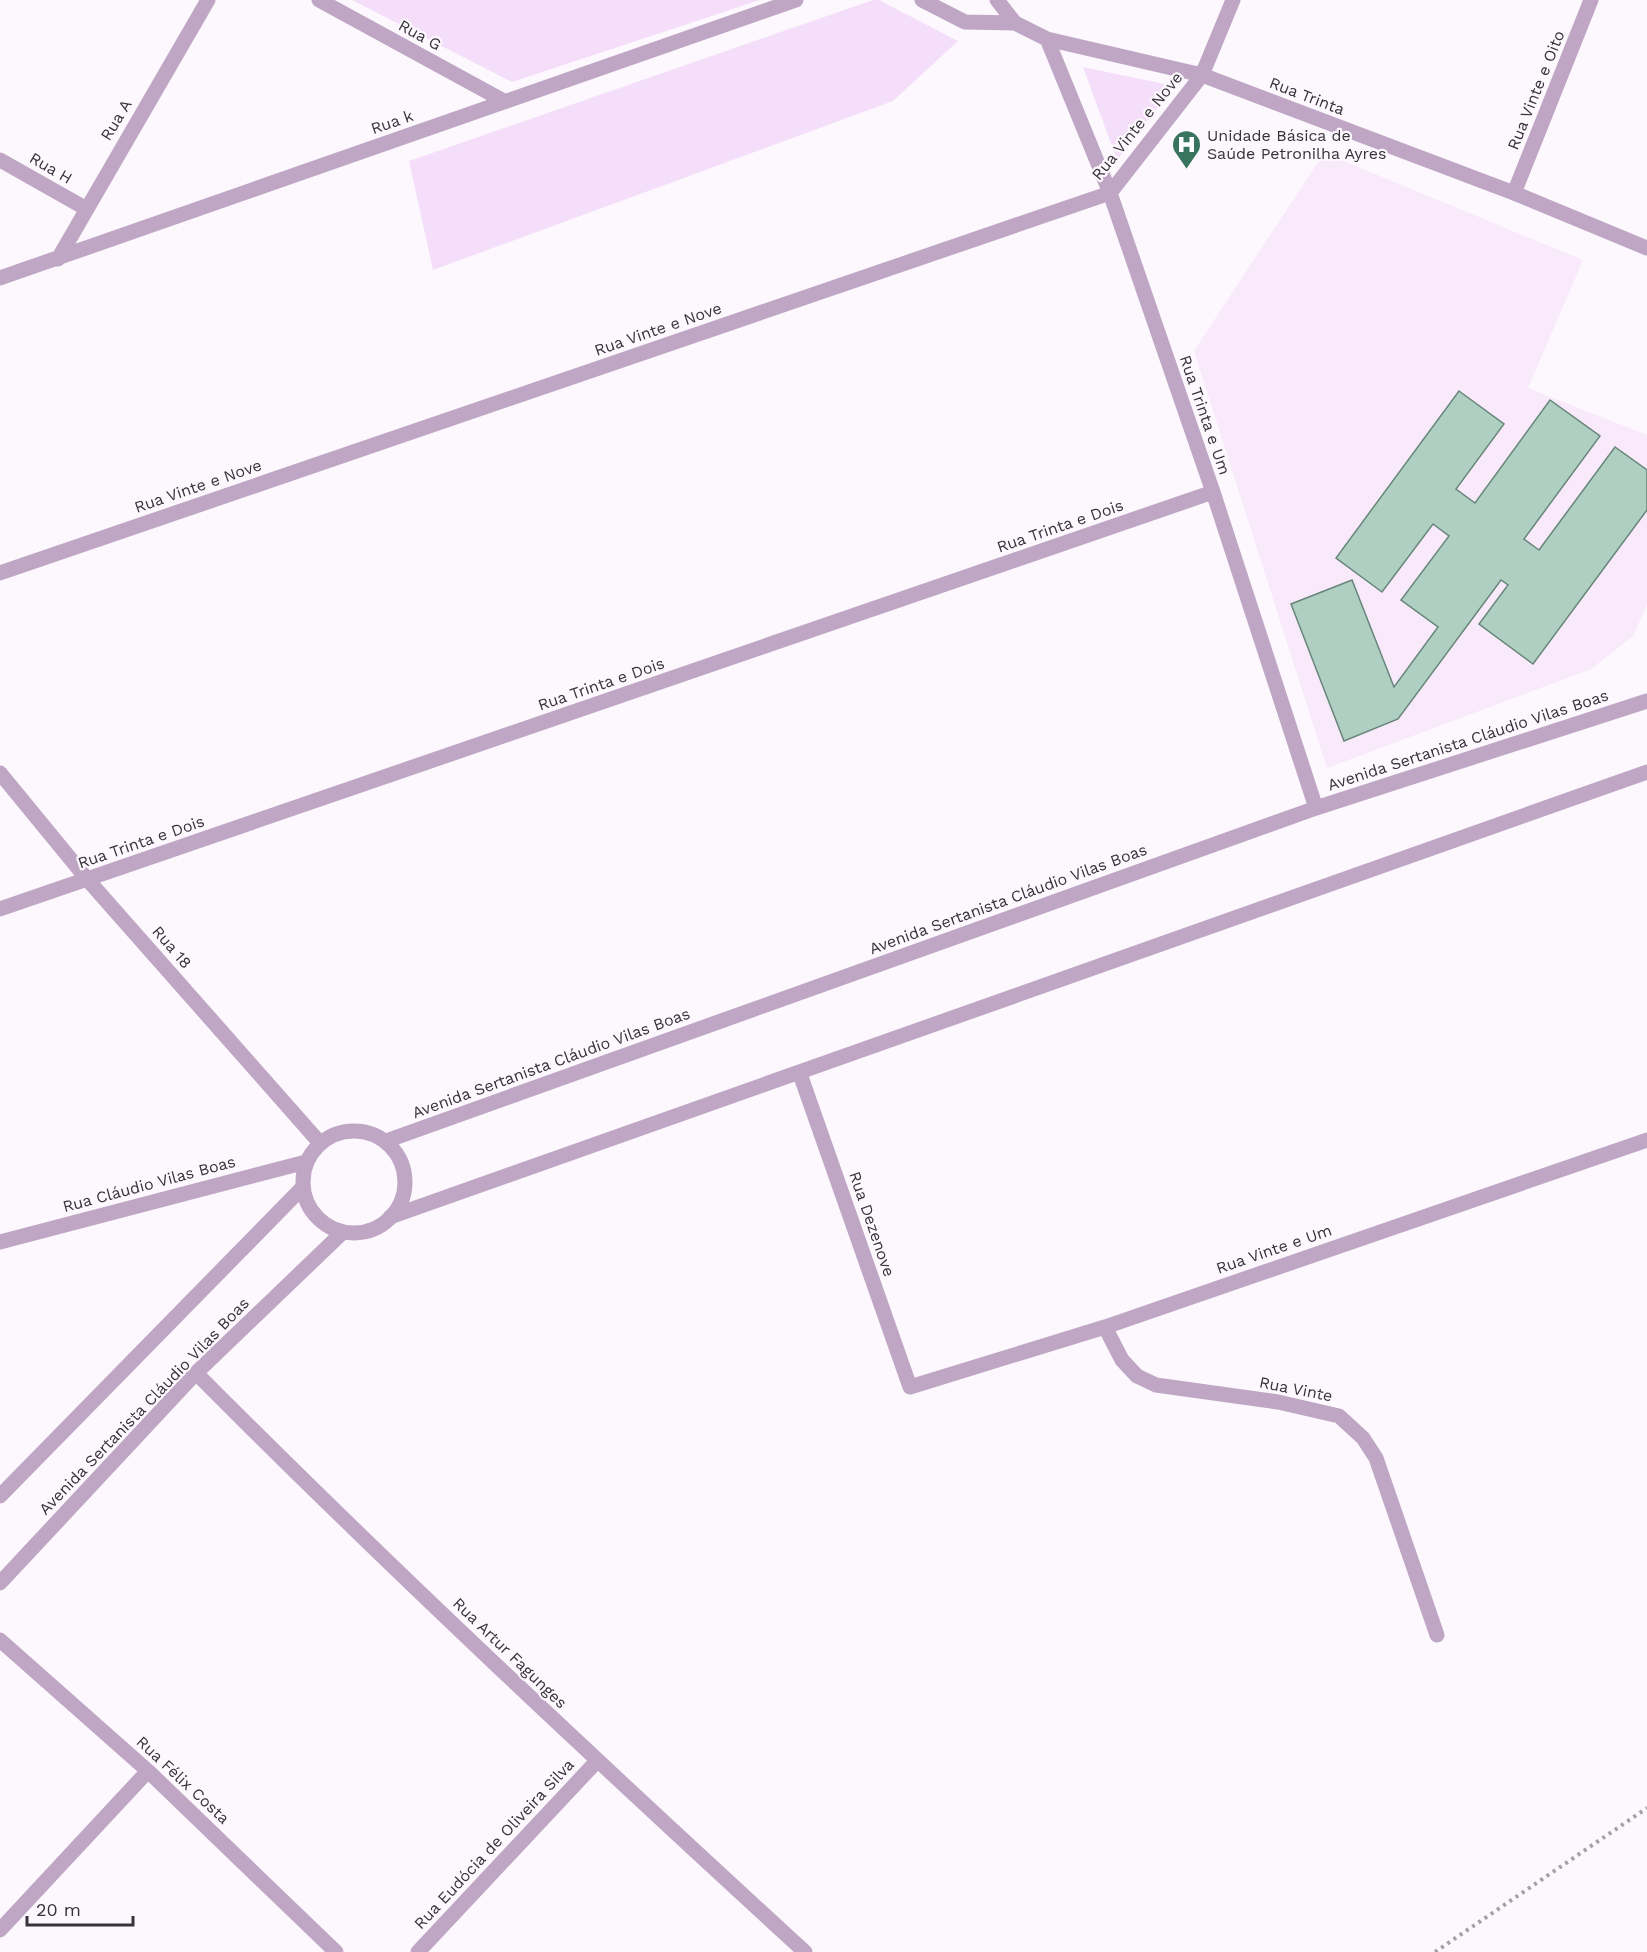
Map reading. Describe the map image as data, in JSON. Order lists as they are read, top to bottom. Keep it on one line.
{"streets":{"street":["Rua G","Rua Vinte e Oito","Rua Trinta","Rua A","Rua k","Rua Vinte e Nove","Rua H","Rua Trinta e Um","Rua Trinta e Dois","Avenida Sertanista Cláudio Vilas Boas","Rua 18","Rua Cláudio Vilas Boas","Rua Dezenove","Rua Vinte e Um","Rua Vinte","Rua Artur Fagunges","Rua Félix Costa","Rua Eudócia de Oliveira Silva"]},"crossings":[["Rua G","Rua k"],["Rua Vinte e Oito","Rua Trinta"],["Rua Trinta","Rua Vinte e Nove"],["Rua Trinta","Rua Trinta e Um"],["Rua A","Rua k"],["Rua A","Rua H"],["Rua Vinte e Nove","Rua Trinta e Um"],["Rua Trinta e Um","Rua Trinta e Dois"],["Rua Trinta e Um","Avenida Sertanista Cláudio Vilas Boas"],["Rua Trinta e Dois","Rua 18"],["Avenida Sertanista Cláudio Vilas Boas","Rua 18"],["Avenida Sertanista Cláudio Vilas Boas","Rua Cláudio Vilas Boas"],["Avenida Sertanista Cláudio Vilas Boas","Rua Artur Fagunges"],["Rua 18","Rua Cláudio Vilas Boas"],["Rua Dezenove","Rua Vinte e Um"],["Rua Vinte e Um","Rua Vinte"],["Rua Artur Fagunges","Rua Eudócia de Oliveira Silva"]],"places":{"hospital":["Unidade Básica de Saúde Petronilha Ayres"]},"scale_bar":"20 m"}
